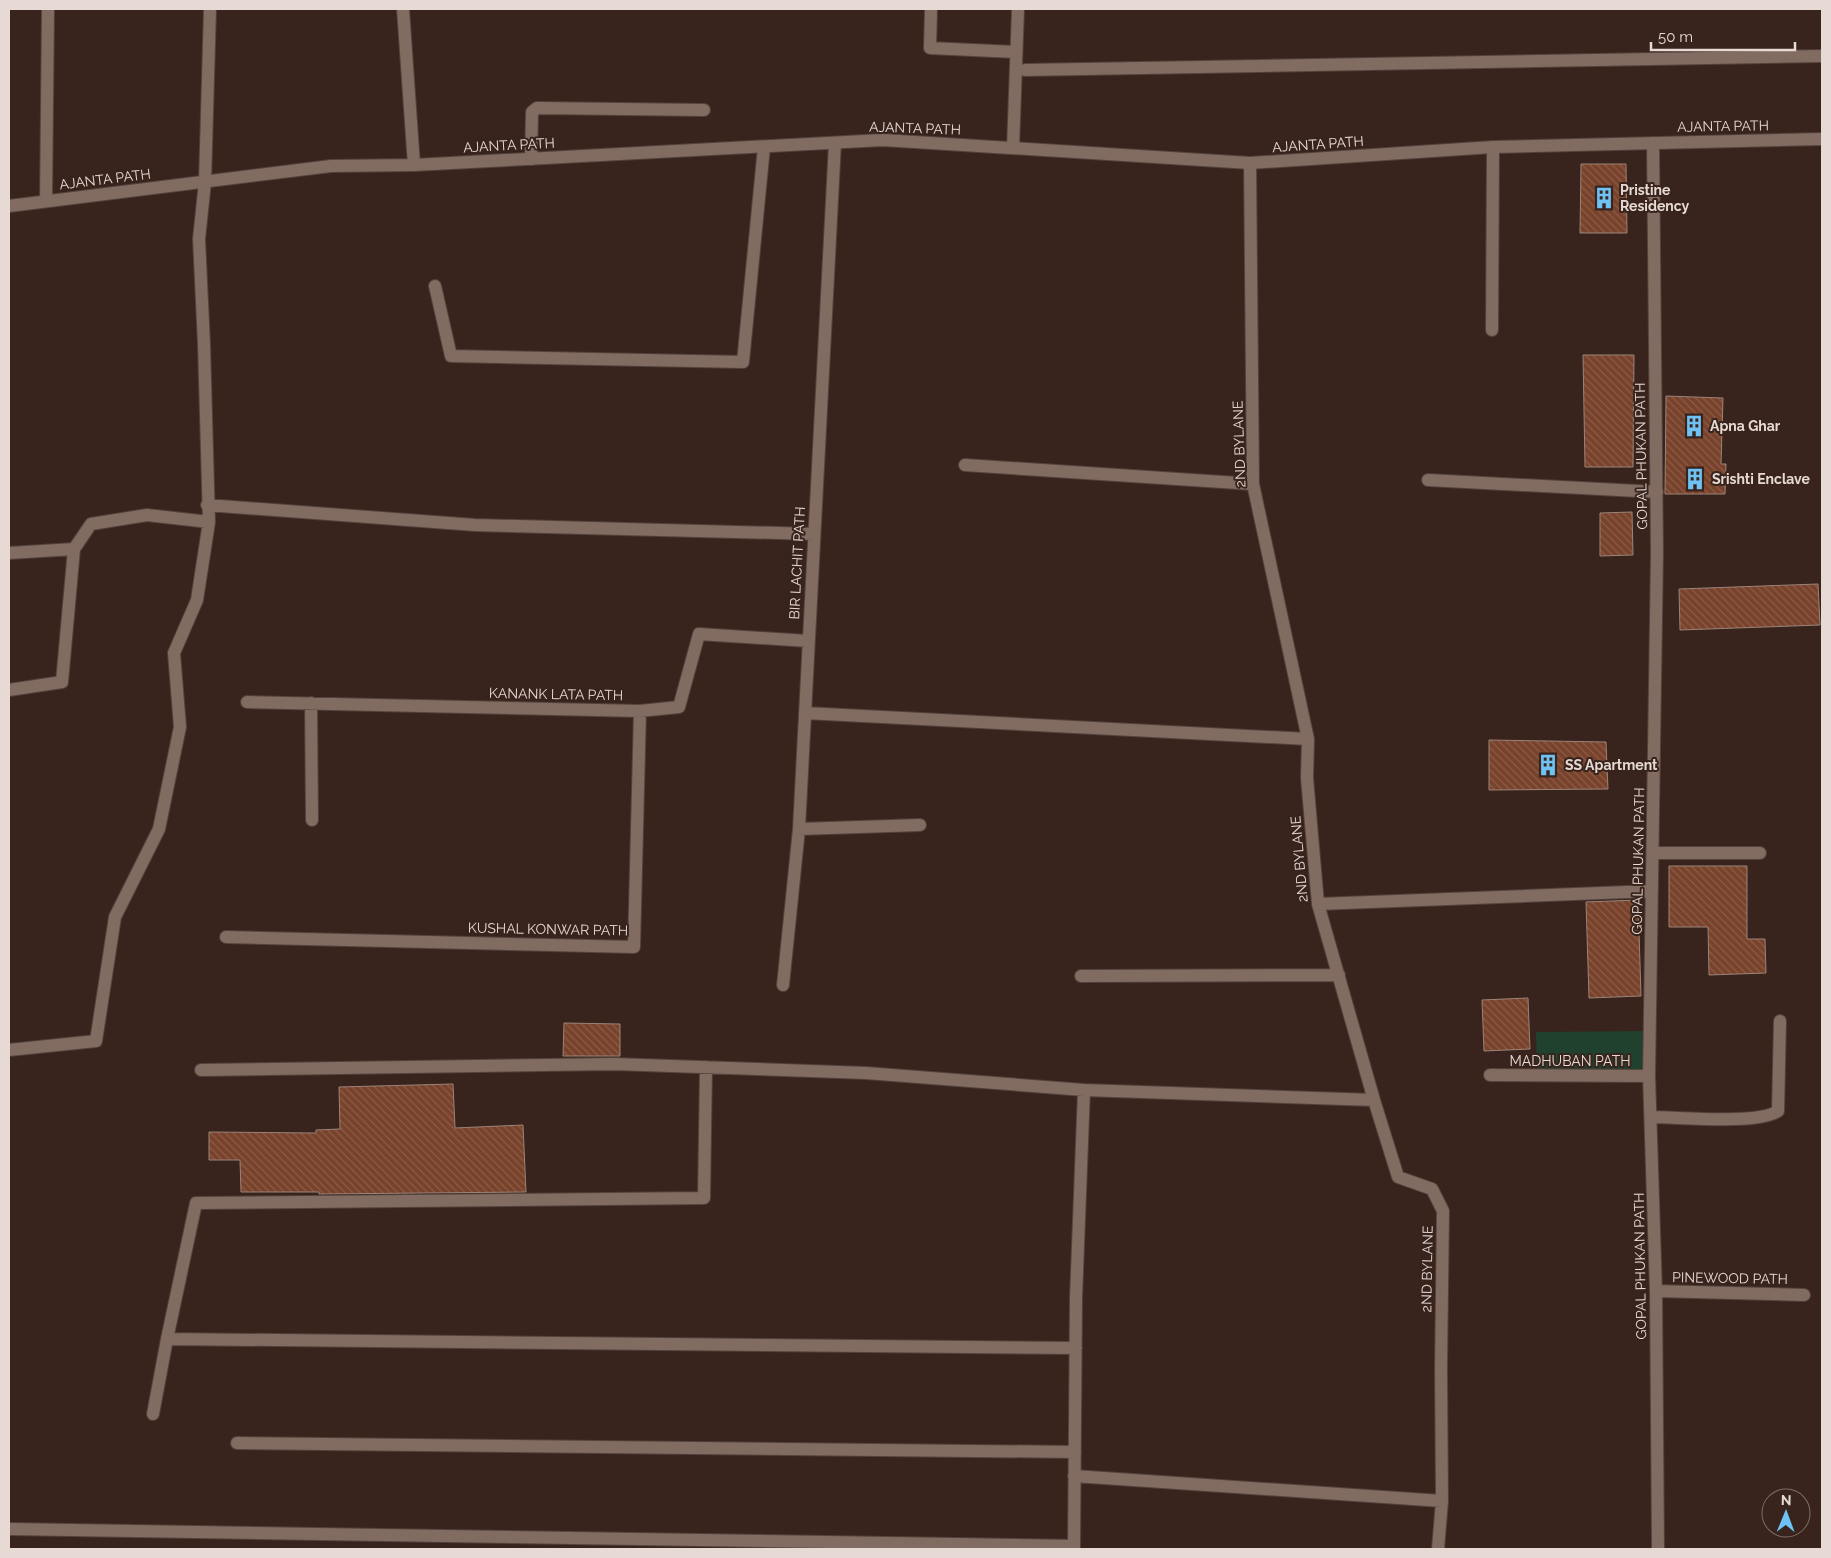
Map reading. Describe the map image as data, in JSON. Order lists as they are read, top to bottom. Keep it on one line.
{"streets":{"street":["AJANTA PATH","2ND BYLANE","GOPAL PHUKAN PATH","BIR LACHIT PATH","KANANK LATA PATH","KUSHAL KONWAR PATH","MADHUBAN PATH","PINEWOOD PATH"]},"crossings":[["AJANTA PATH","2ND BYLANE"],["AJANTA PATH","GOPAL PHUKAN PATH"],["AJANTA PATH","BIR LACHIT PATH"],["GOPAL PHUKAN PATH","MADHUBAN PATH"],["GOPAL PHUKAN PATH","PINEWOOD PATH"],["BIR LACHIT PATH","KANANK LATA PATH"],["KANANK LATA PATH","KUSHAL KONWAR PATH"]],"places":{"building":["Pristine Residency","Apna Ghar","Srishti Enclave","SS Apartment"]},"scale_bar":"50 m","north":"top"}
